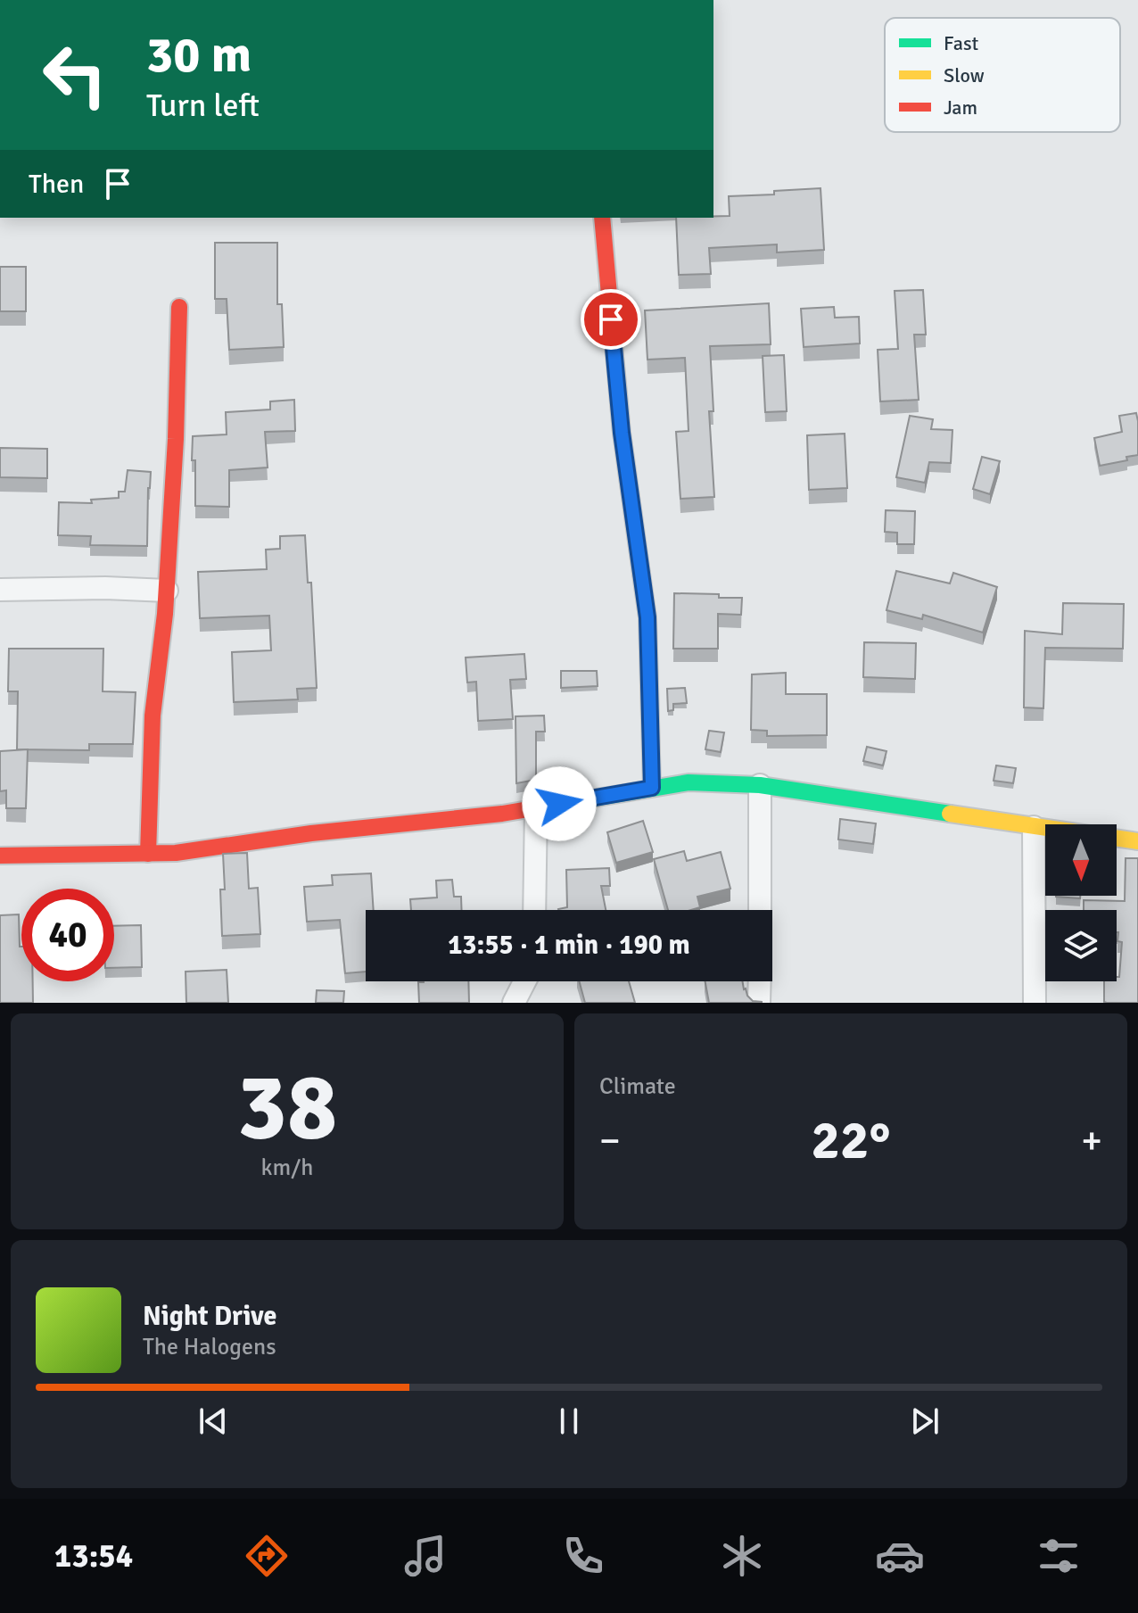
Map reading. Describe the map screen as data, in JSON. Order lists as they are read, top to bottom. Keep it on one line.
{"legend":["Fast","Slow","Jam"],"north":"bottom","page":{"turn":["30 m","Turn left"],"then":"Then","limit":"40","trip":"13:55 · 1 min · 190 m","tile":[["38","km/h"],"Climate"],"heat":["−","22°","+"],"song":["Night Drive","The Halogens"],"tabs":"13:54"}}
